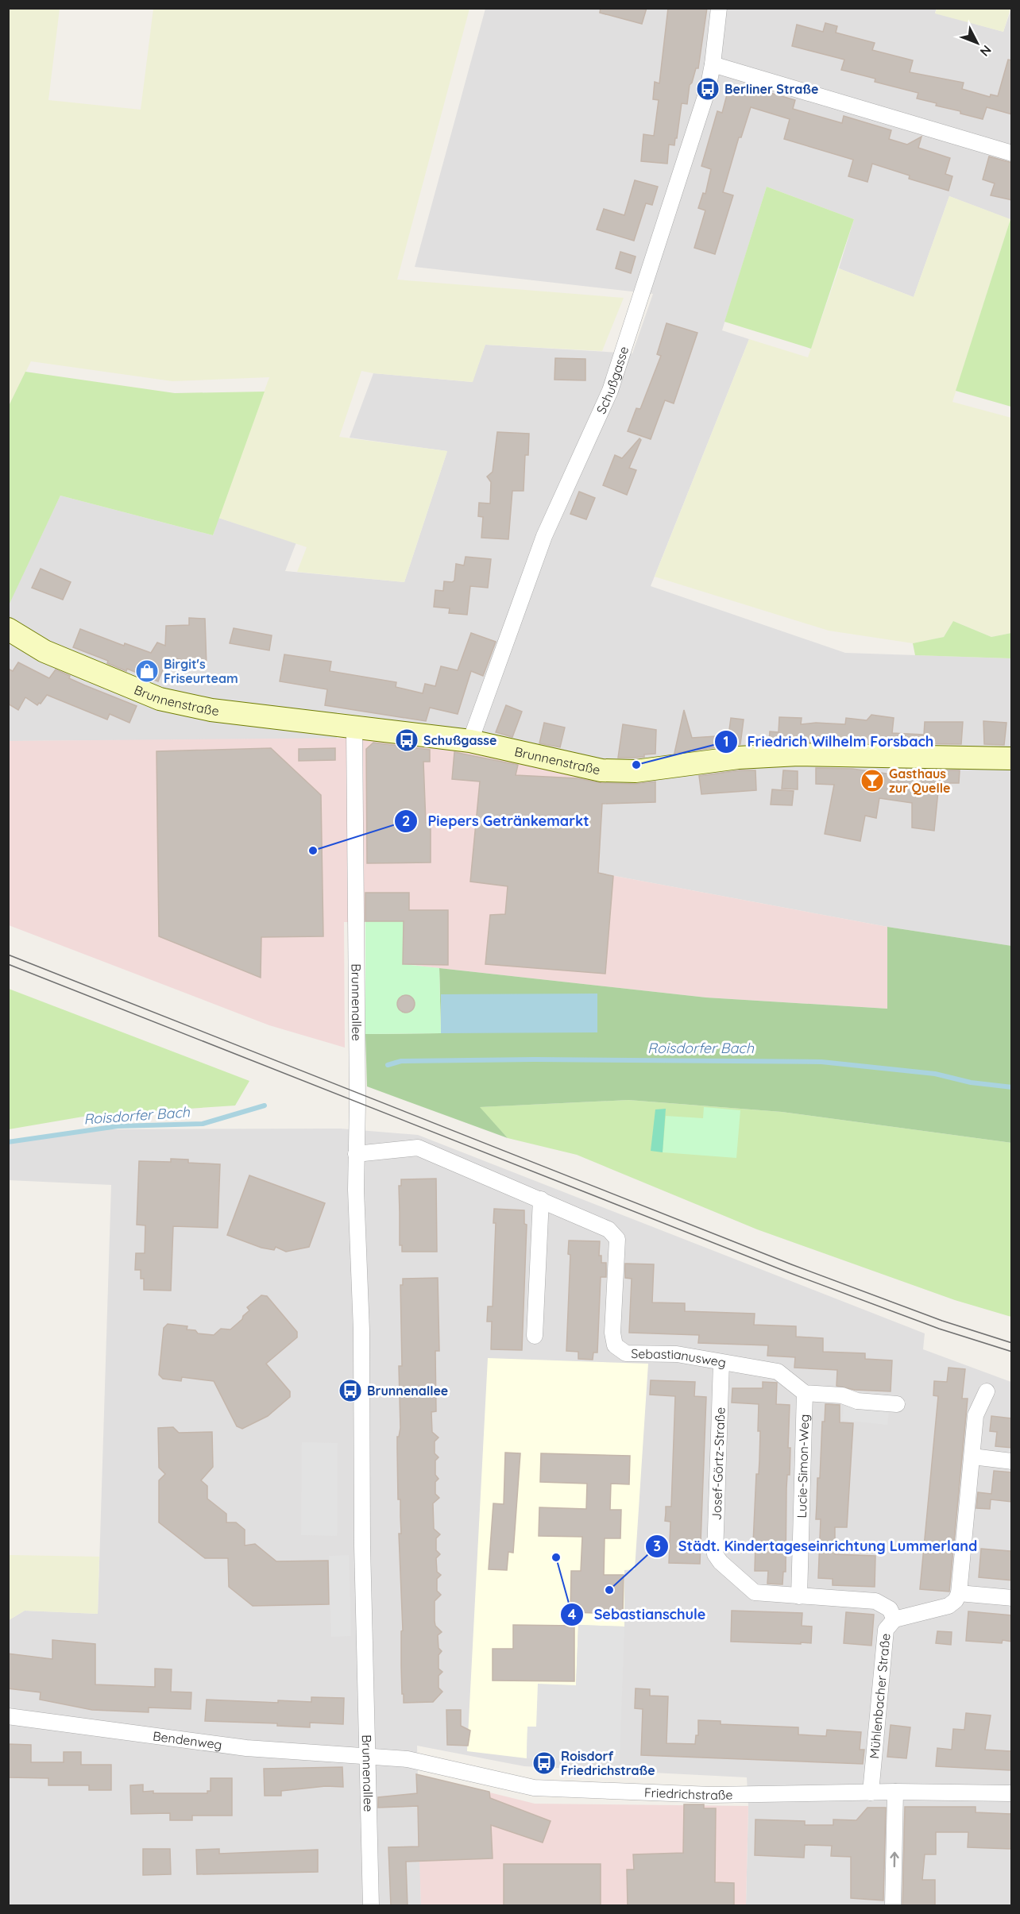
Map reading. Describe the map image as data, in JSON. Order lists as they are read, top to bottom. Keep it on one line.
{"streets":{"street":["Schußgasse","Brunnenstraße","Brunnenallee","Sebastianusweg","Josef-Görtz-Straße","Lucie-Simon-Weg","Mühlenbacher Straße","Bendenweg","Friedrichstraße"]},"crossings":[["Schußgasse","Brunnenstraße"],["Brunnenstraße","Brunnenallee"],["Brunnenallee","Sebastianusweg"],["Brunnenallee","Bendenweg"],["Brunnenallee","Friedrichstraße"],["Sebastianusweg","Josef-Görtz-Straße"],["Sebastianusweg","Lucie-Simon-Weg"],["Josef-Görtz-Straße","Lucie-Simon-Weg"],["Mühlenbacher Straße","Friedrichstraße"],["Bendenweg","Friedrichstraße"]],"water":["Roisdorfer Bach"],"places":{"bus stop":["Berliner Straße","Schußgasse","Brunnenallee","Roisdorf Friedrichstraße"],"shop":["Birgit's Friseurteam"],"other":["Friedrich Wilhelm Forsbach","Piepers Getränkemarkt","Sebastianschule","Städt. Kindertageseinrichtung Lummerland"],"bar":["Gasthaus zur Quelle"]},"north":"bottom right"}
